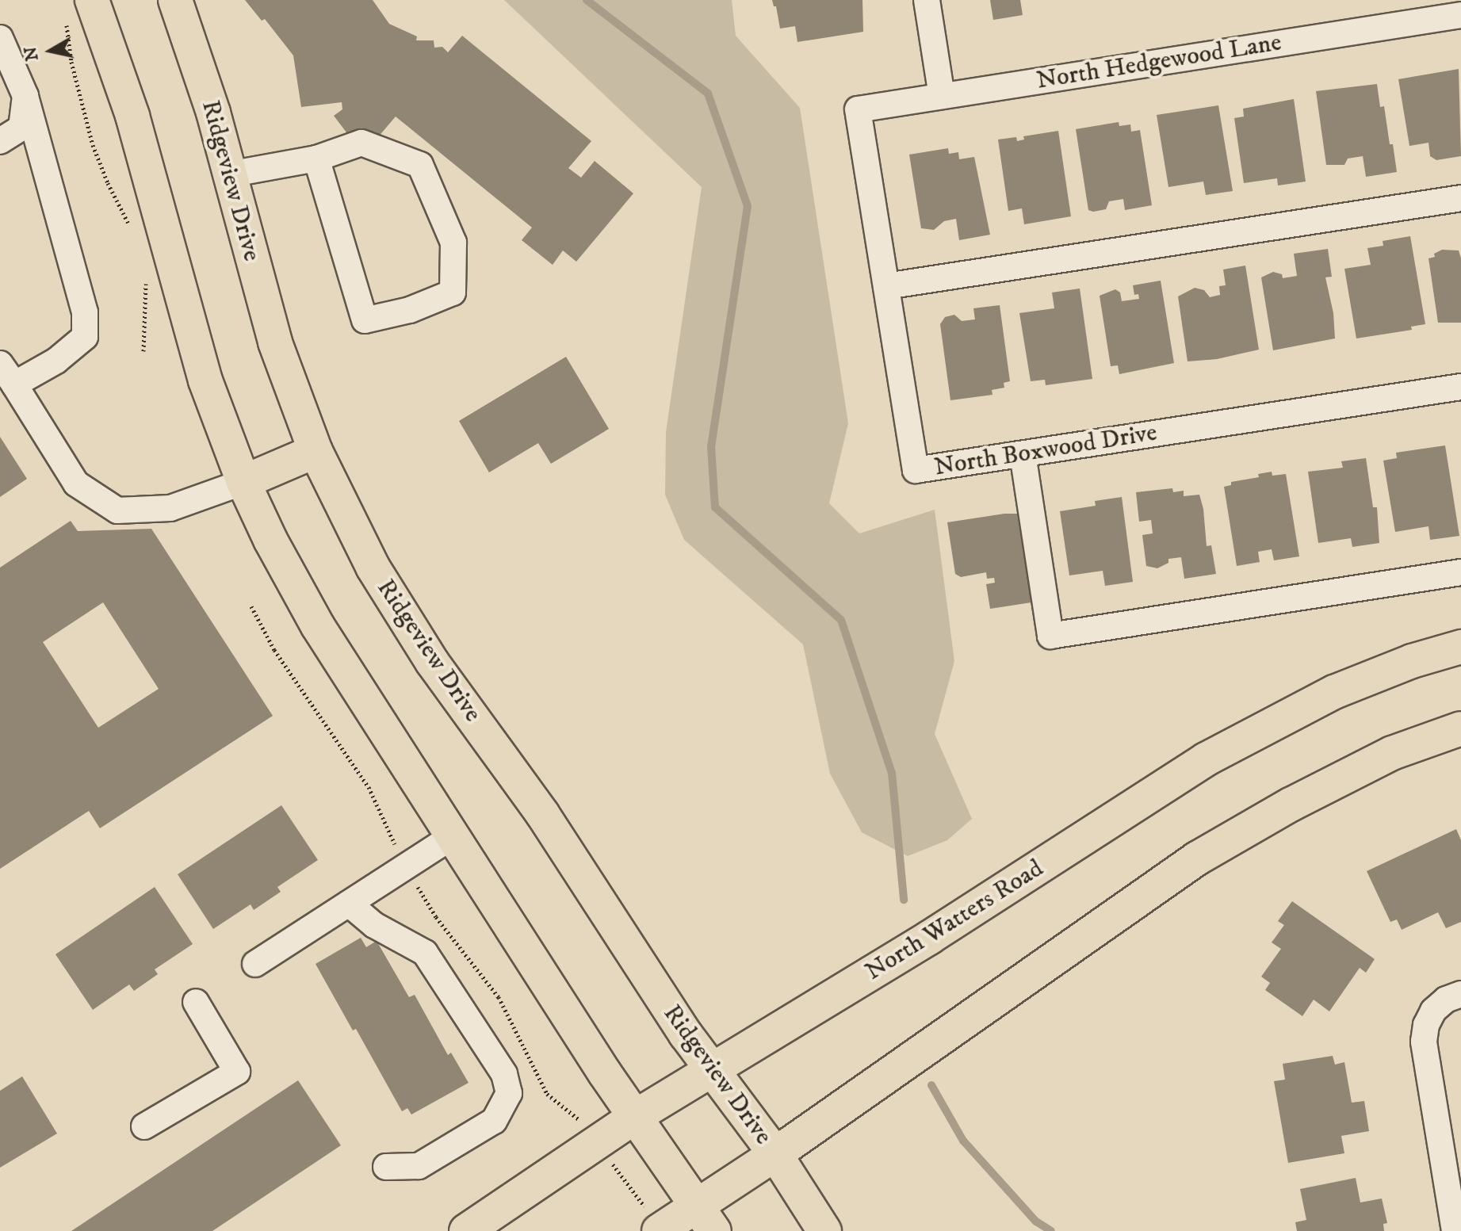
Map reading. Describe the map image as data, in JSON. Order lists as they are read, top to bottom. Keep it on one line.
{"streets":{"main road":["Ridgeview Drive","North Watters Road"],"street":["North Hedgewood Lane","North Boxwood Drive"]},"crossings":[["North Hedgewood Lane","North Boxwood Drive"],["Ridgeview Drive","North Watters Road"]],"north":"left"}
